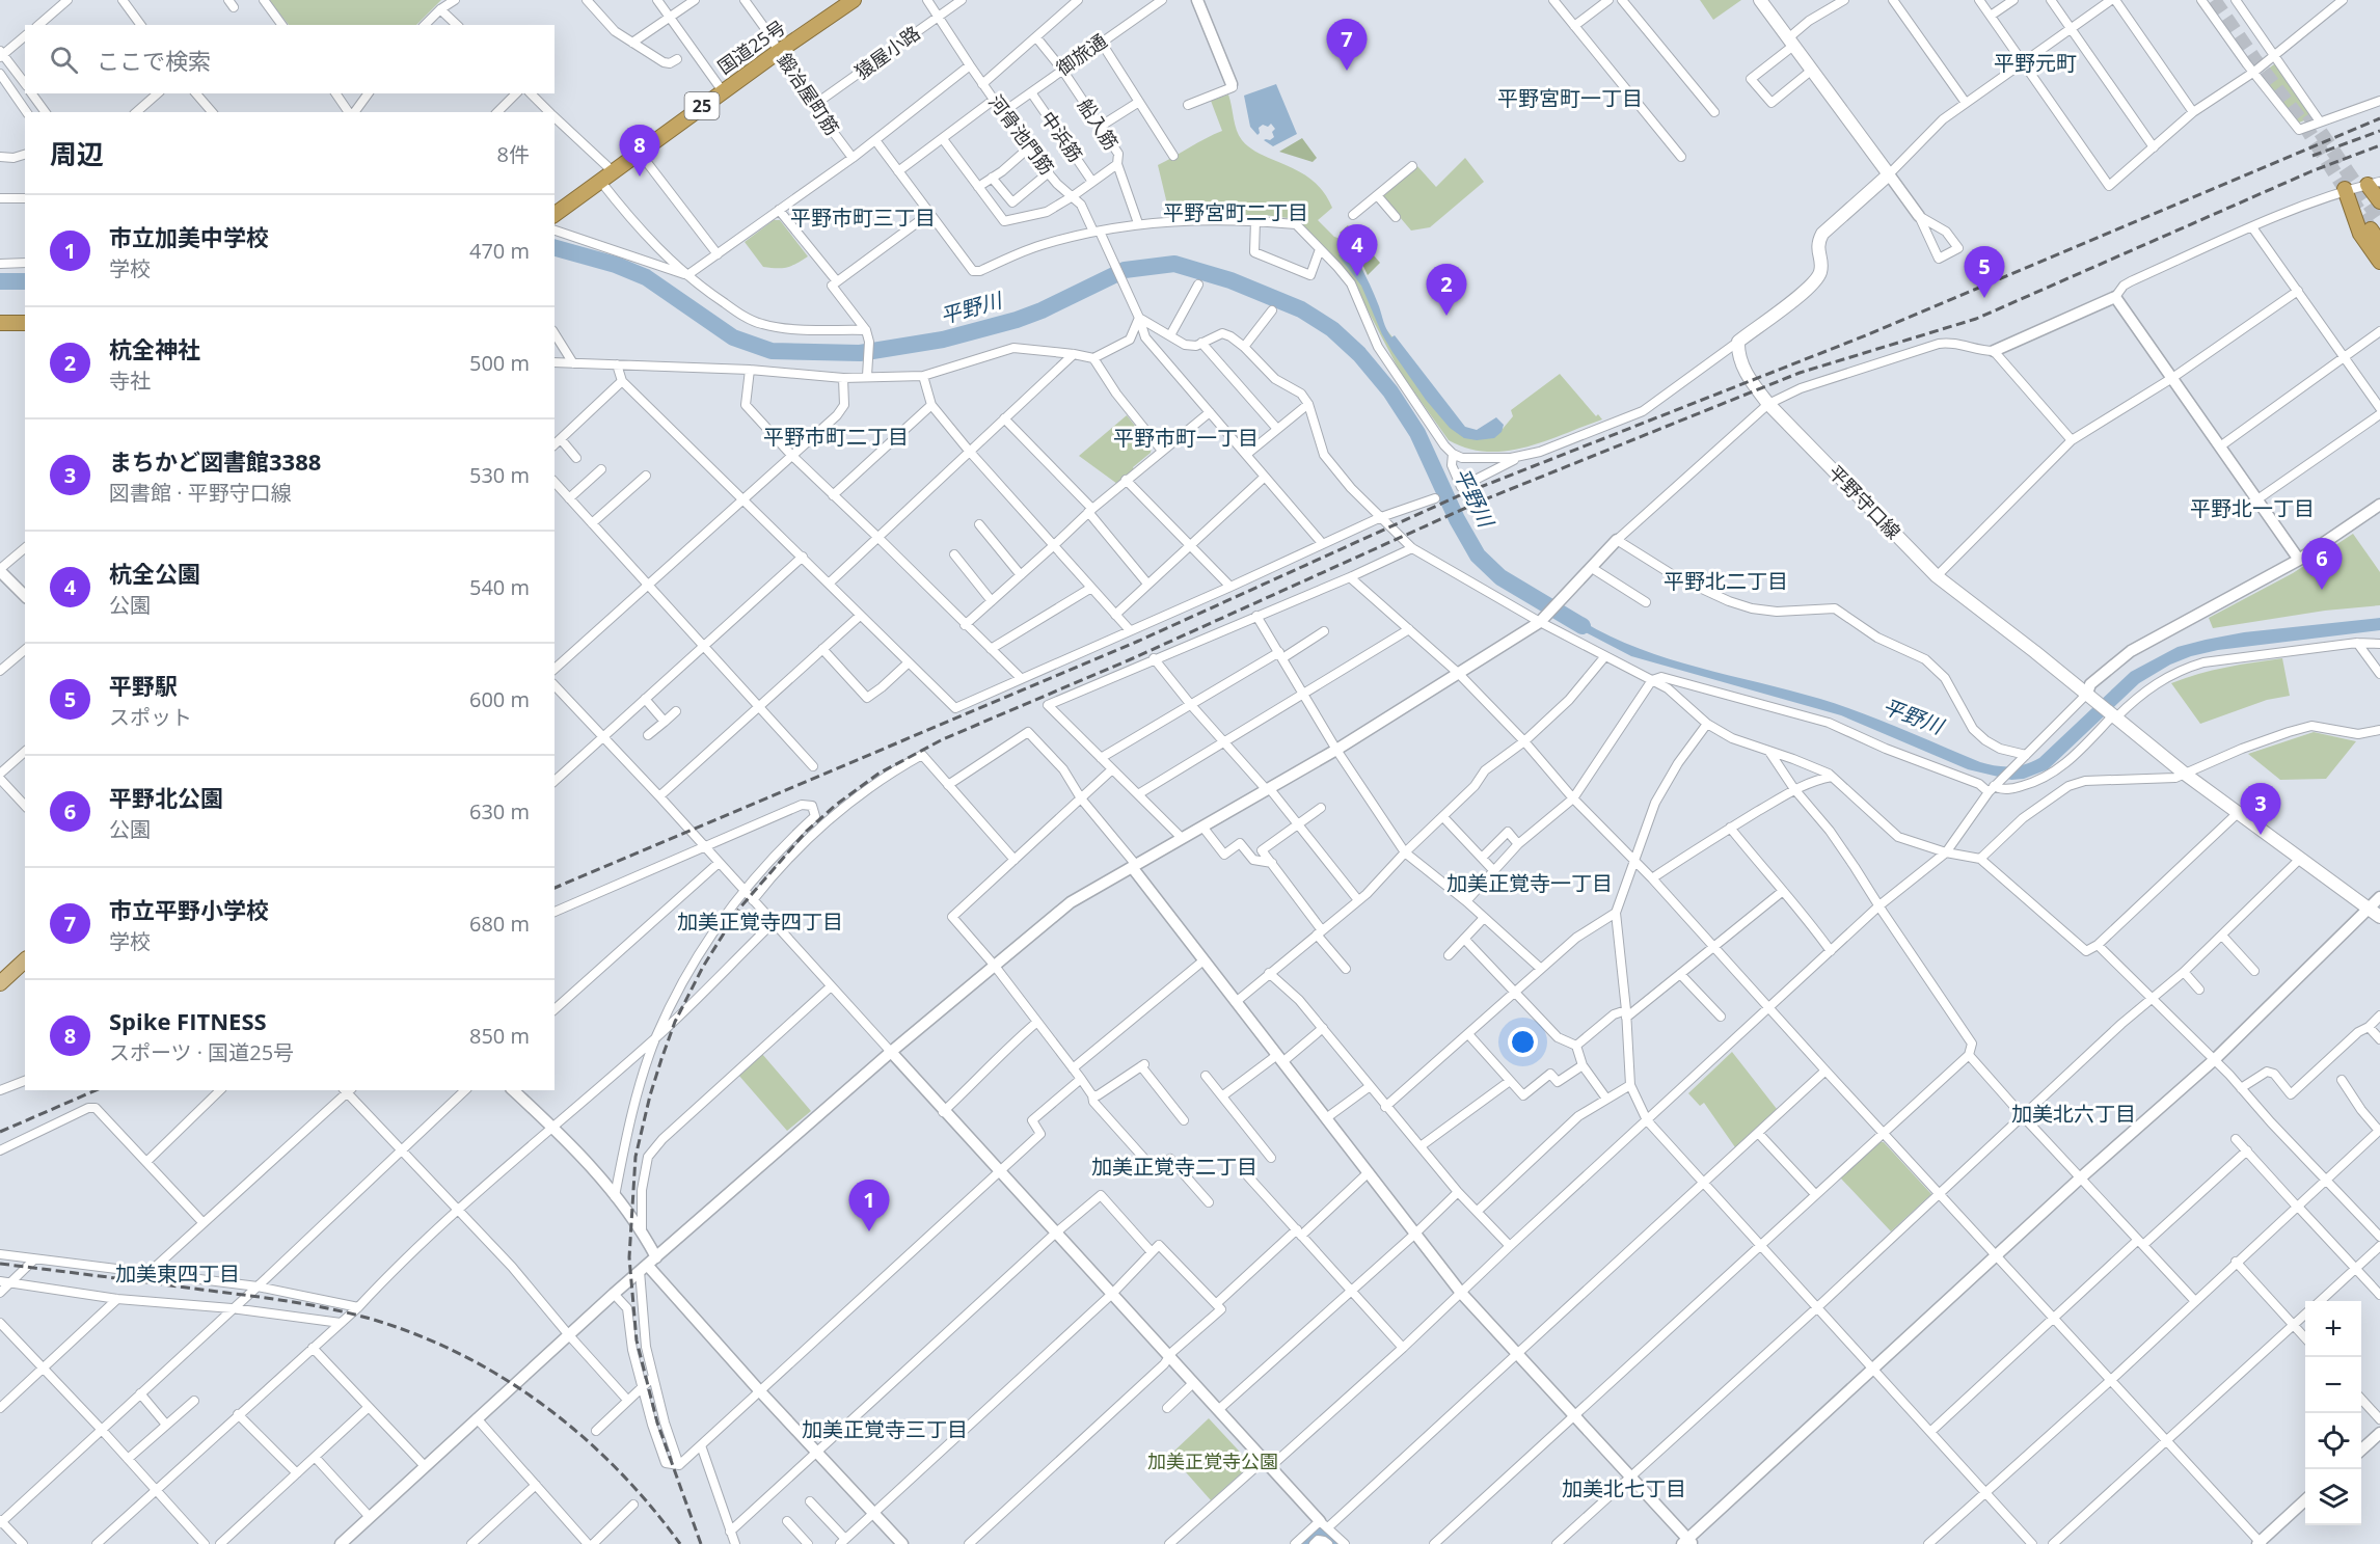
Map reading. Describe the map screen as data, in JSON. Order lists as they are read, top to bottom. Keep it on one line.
{"streets":{"highway":["国道25号","25"],"main road":["平野守口線"],"street":["猿屋小路","御旅通","鍛冶屋町筋","船入筋","河骨池門筋","中浜筋"]},"crossings":[["国道25号","鍛冶屋町筋"],["猿屋小路","鍛冶屋町筋"],["猿屋小路","河骨池門筋"],["御旅通","船入筋"],["御旅通","河骨池門筋"],["御旅通","中浜筋"]],"districts":["平野元町","平野宮町一丁目","平野宮町二丁目","平野市町三丁目","平野市町二丁目","平野市町一丁目","平野北一丁目","平野北二丁目","加美正覚寺一丁目","加美正覚寺四丁目","加美北六丁目","加美正覚寺二丁目","加美東四丁目","加美正覚寺三丁目","加美北七丁目"],"water":["平野川"],"parks":["加美正覚寺公園"],"page":{"pins":["7","8","4","5","2","6","3","1"],"search":"ここで検索","heading":["周辺","8件"],"list":[{"mark":"1","name":"市立加美中学校","note":"学校","value":"470 m"},{"mark":"2","name":"杭全神社","note":"寺社","value":"500 m"},{"mark":"3","name":"まちかど図書館3388","note":"図書館 · 平野守口線","value":"530 m"},{"mark":"4","name":"杭全公園","note":"公園","value":"540 m"},{"mark":"5","name":"平野駅","note":"スポット","value":"600 m"},{"mark":"6","name":"平野北公園","note":"公園","value":"630 m"},{"mark":"7","name":"市立平野小学校","note":"学校","value":"680 m"},{"mark":"8","name":"Spike FITNESS","note":"スポーツ · 国道25号","value":"850 m"}],"map_buttons":["+","−"]}}
